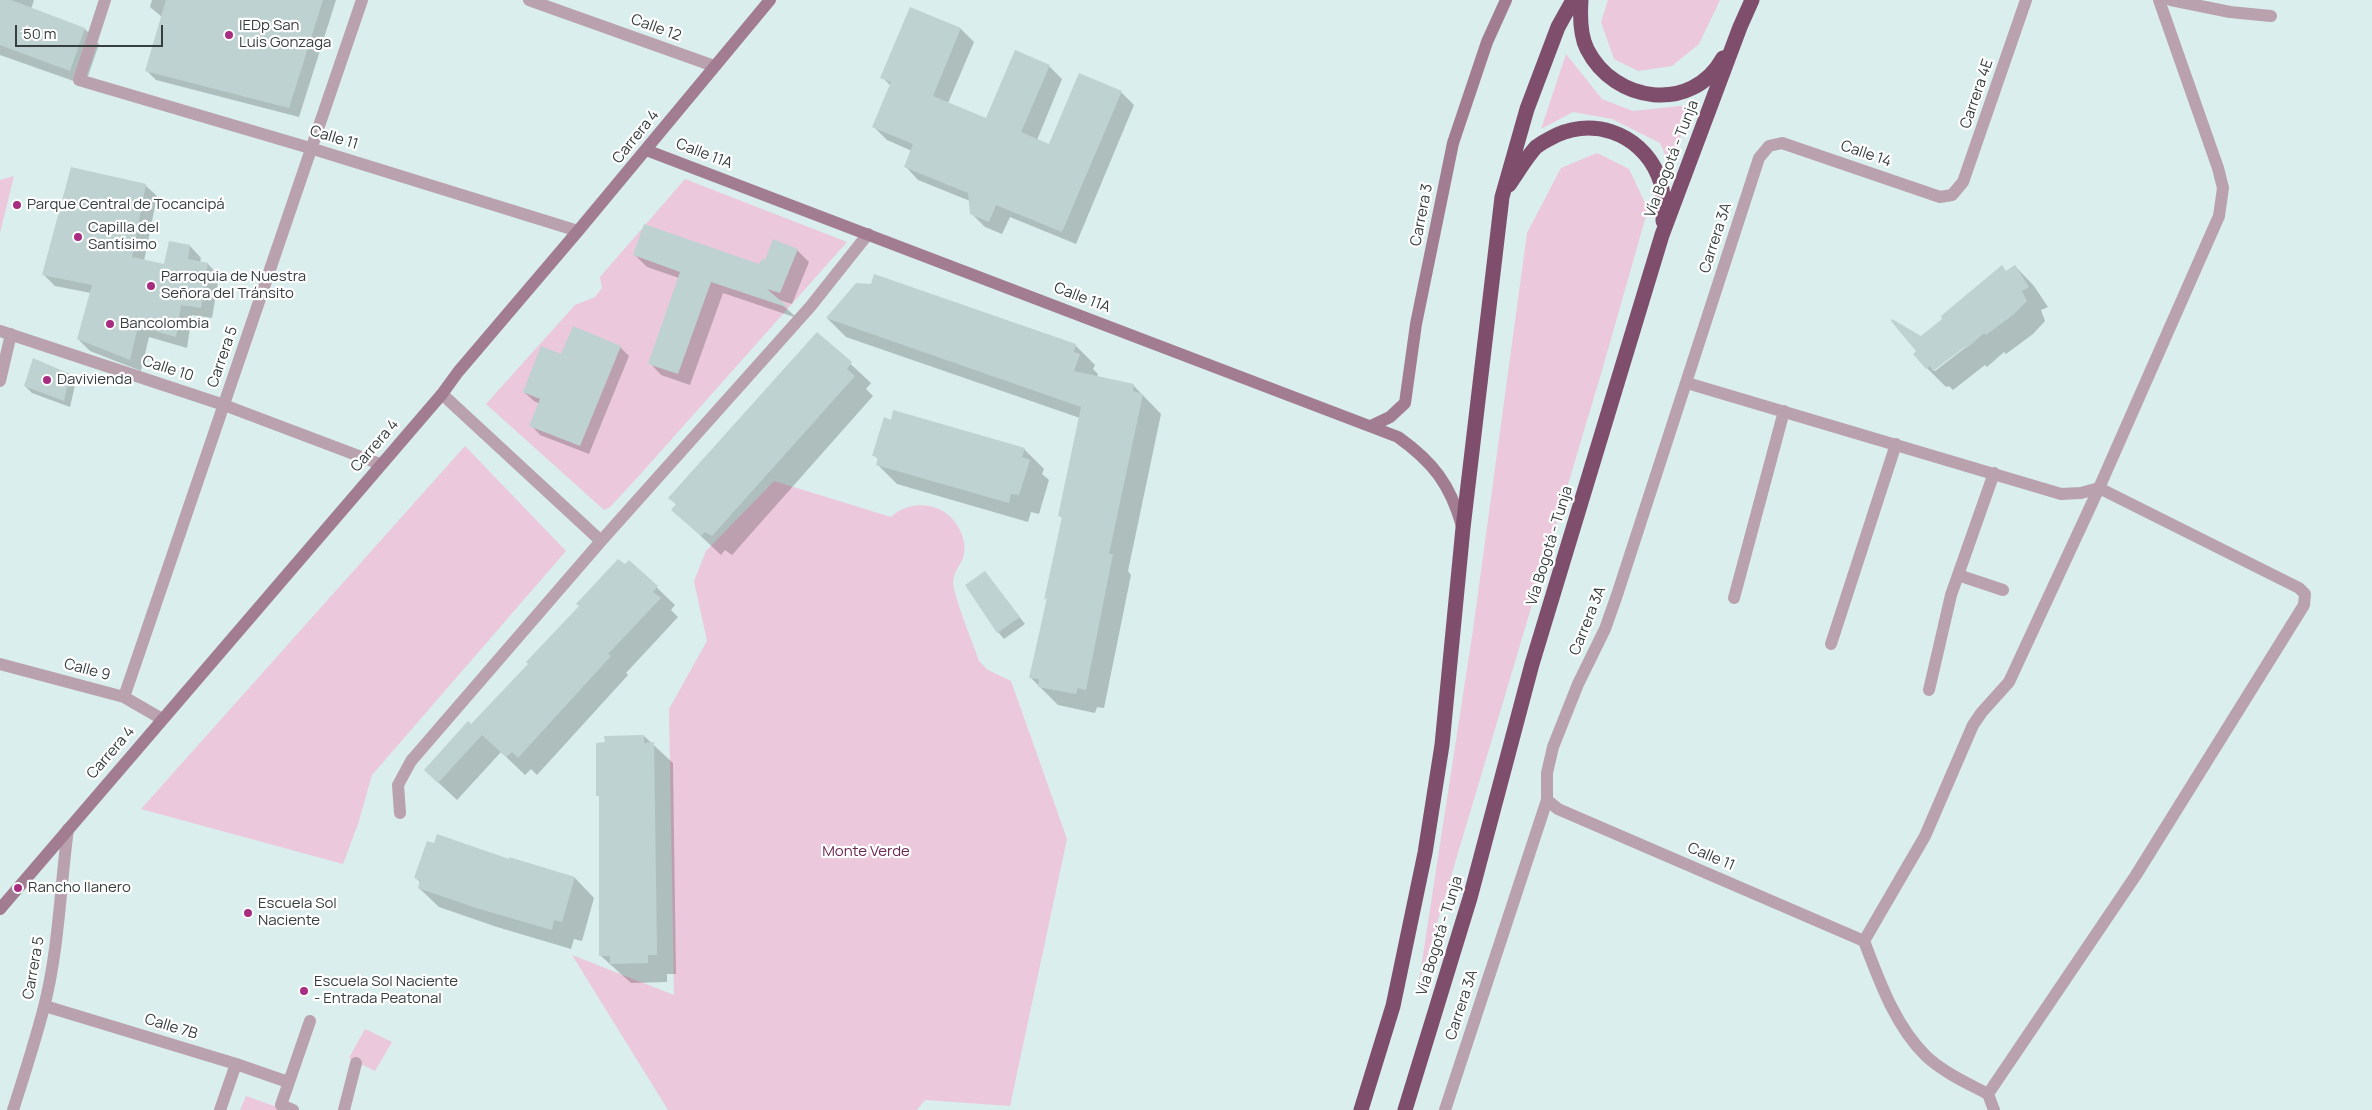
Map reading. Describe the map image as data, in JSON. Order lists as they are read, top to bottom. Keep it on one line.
{"streets":{"highway":["Vía Bogotá - Tunja"],"street":["Calle 12","Carrera 4E","Carrera 4","Calle 11","Calle 11A","Calle 14","Carrera 3","Carrera 3A","Carrera 5","Calle 10","Calle 9","Calle 7B"]},"crossings":[["Calle 12","Carrera 4"],["Carrera 4E","Calle 14"],["Carrera 4","Calle 11"],["Carrera 4","Calle 11A"],["Carrera 4","Carrera 5"],["Carrera 4","Calle 10"],["Carrera 4","Calle 9"],["Calle 11","Carrera 3A"],["Calle 11","Carrera 5"],["Calle 11A","Vía Bogotá - Tunja"],["Calle 11A","Carrera 3"],["Calle 14","Carrera 3A"],["Carrera 5","Calle 10"],["Carrera 5","Calle 9"],["Carrera 5","Calle 7B"]],"parks":["Monte Verde"],"places":["IEDp San Luis Gonzaga","Parque Central de Tocancipá","Capilla del Santísimo","Parroquia de Nuestra Señora del Tránsito","Bancolombia","Davivienda","Rancho llanero","Escuela Sol Naciente","Escuela Sol Naciente - Entrada Peatonal"],"scale_bar":"50 m"}
